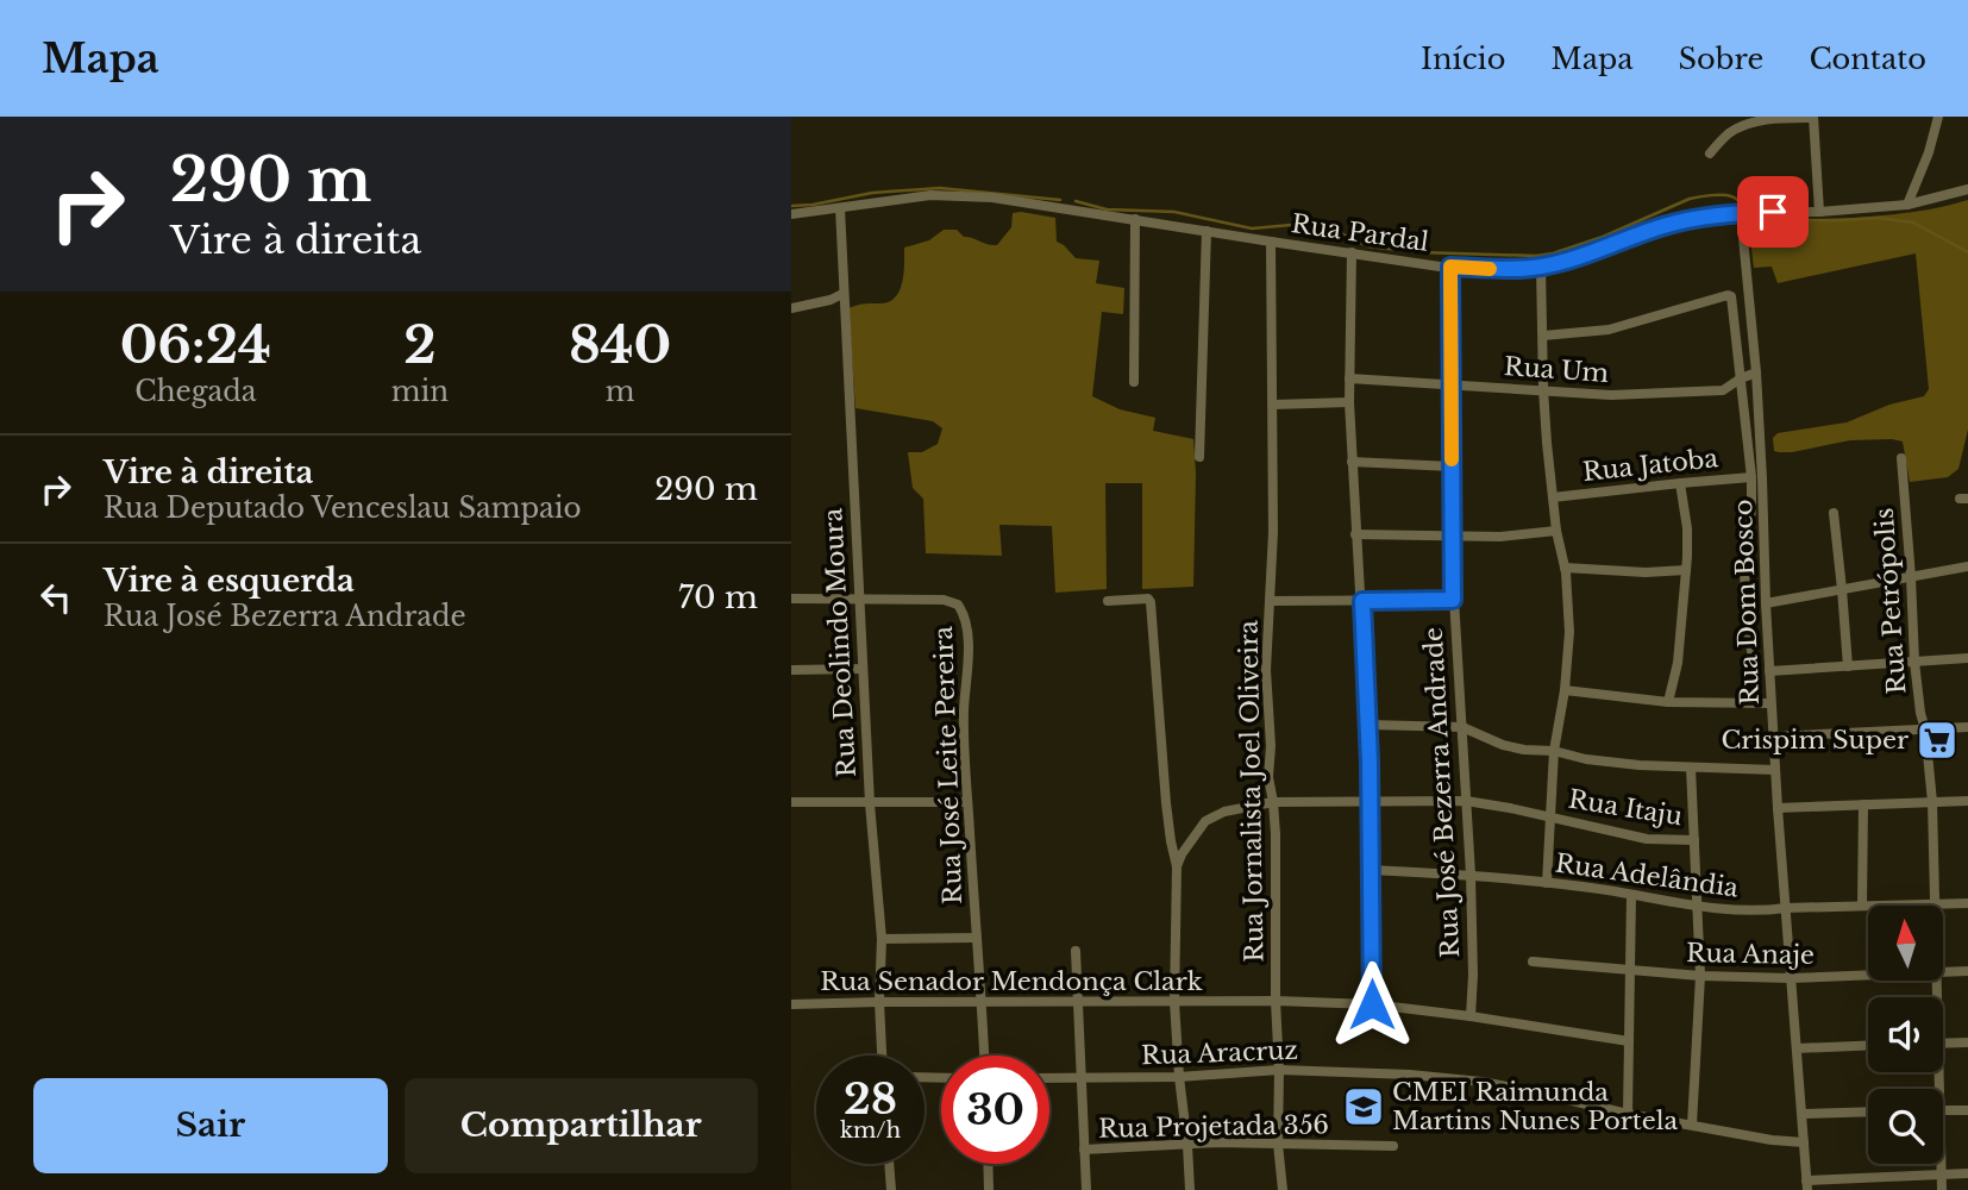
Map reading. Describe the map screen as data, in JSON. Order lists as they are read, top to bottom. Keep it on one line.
{"streets":{"street":["Rua Pardal","Rua Um","Rua Jatoba","Rua Petrópolis","Rua Dom Bosco","Rua Deolindo Moura","Rua José Leite Pereira","Rua Jornalista Joel Oliveira","Rua José Bezerra Andrade","Rua Itaju","Rua Adelândia","Rua Anaje","Rua Senador Mendonça Clark","Rua Aracruz","Rua Projetada 356"]},"crossings":[["Rua Pardal","Rua Dom Bosco"],["Rua Pardal","Rua Deolindo Moura"],["Rua Pardal","Rua Jornalista Joel Oliveira"],["Rua Pardal","Rua José Bezerra Andrade"],["Rua Um","Rua Dom Bosco"],["Rua Um","Rua José Bezerra Andrade"],["Rua Petrópolis","Rua Adelândia"],["Rua Dom Bosco","Rua Itaju"],["Rua Dom Bosco","Rua Adelândia"],["Rua Dom Bosco","Rua Anaje"],["Rua Dom Bosco","Rua Aracruz"],["Rua Deolindo Moura","Rua José Leite Pereira"],["Rua Deolindo Moura","Rua Senador Mendonça Clark"],["Rua José Leite Pereira","Rua Senador Mendonça Clark"],["Rua Jornalista Joel Oliveira","Rua Senador Mendonça Clark"],["Rua Jornalista Joel Oliveira","Rua Aracruz"],["Rua Jornalista Joel Oliveira","Rua Projetada 356"],["Rua José Bezerra Andrade","Rua Itaju"],["Rua José Bezerra Andrade","Rua Adelândia"],["Rua José Bezerra Andrade","Rua Senador Mendonça Clark"]],"places":{"supermarket":["Crispim Super"],"school or university":["CMEI Raimunda Martins Nunes Portela"]},"north":"top","page":{"header":"Mapa","nav":["Início","Mapa","Sobre","Contato"],"turn":["290 m","Vire à direita"],"eta":["06:24","Chegada","2","min","840","m"],"list":[{"name":"Vire à direita","note":"Rua Deputado Venceslau Sampaio","value":"290 m"},{"name":"Vire à esquerda","note":"Rua José Bezerra Andrade","value":"70 m"}],"speed":"28 km/h","limit":"30","buttons":["Sair","Compartilhar"]}}
